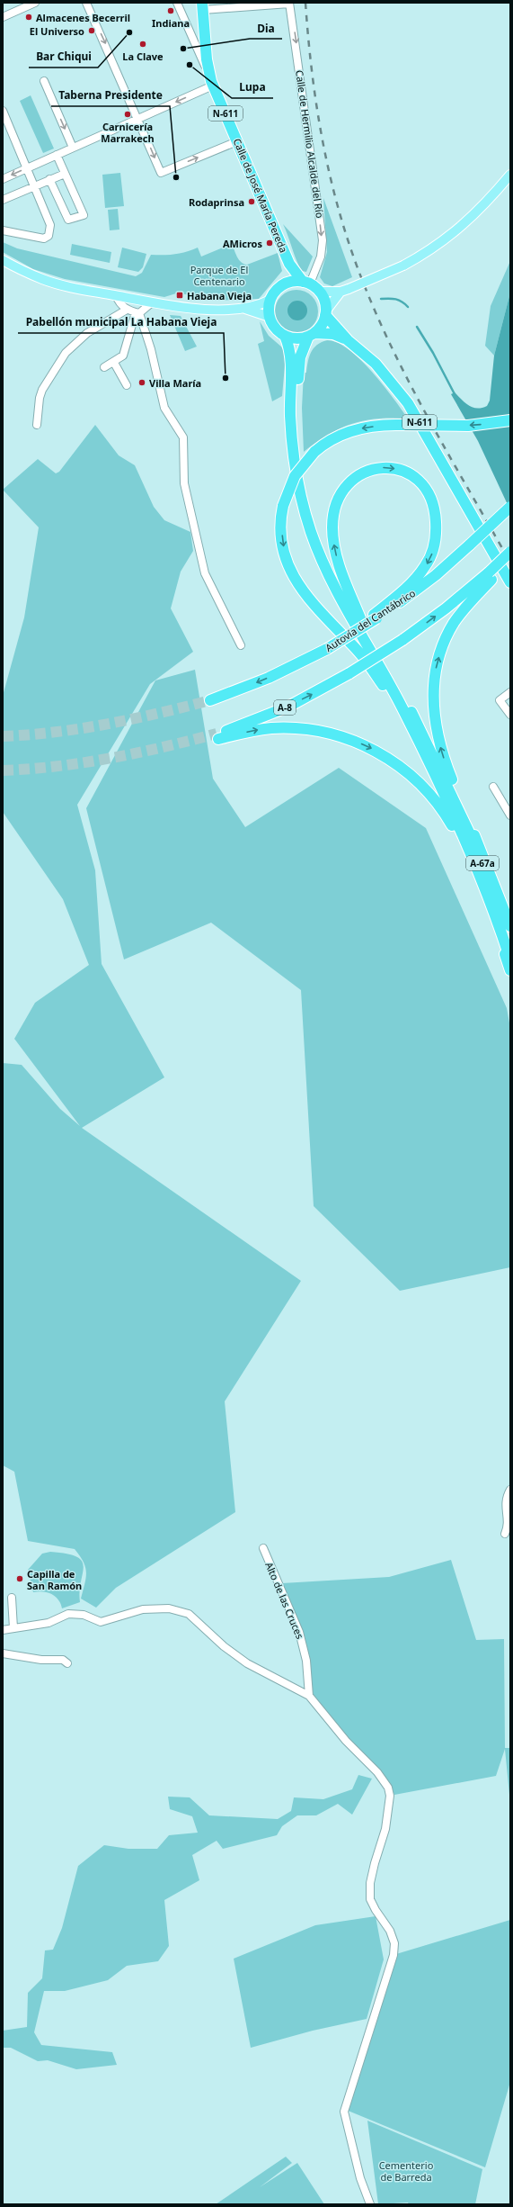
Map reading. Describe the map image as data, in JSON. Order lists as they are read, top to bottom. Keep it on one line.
{"streets":{"highway":["N-611","Calle de José María Pereda","Autovía del Cantábrico","A-8","A-67a"],"street":["Calle de Hermilio Alcalde del Río","Alto de las Cruces"]},"crossings":[["N-611","Calle de Hermilio Alcalde del Río"],["N-611","Calle de José María Pereda"],["Calle de Hermilio Alcalde del Río","Calle de José María Pereda"]],"one_way":["Calle de Hermilio Alcalde del Río","Autovía del Cantábrico"],"parks":["Parque de El Centenario","Cementerio de Barreda"],"places":{"other":["Indiana","Almacenes Becerril","El Universo","Bar Chiqui","La Clave","Dia","Lupa","Carnicería Marrakech","Taberna Presidente","Rodaprinsa","AMicros","Pabellón municipal La Habana Vieja","Villa María","Capilla de San Ramón"],"transit":["Habana Vieja"]}}
